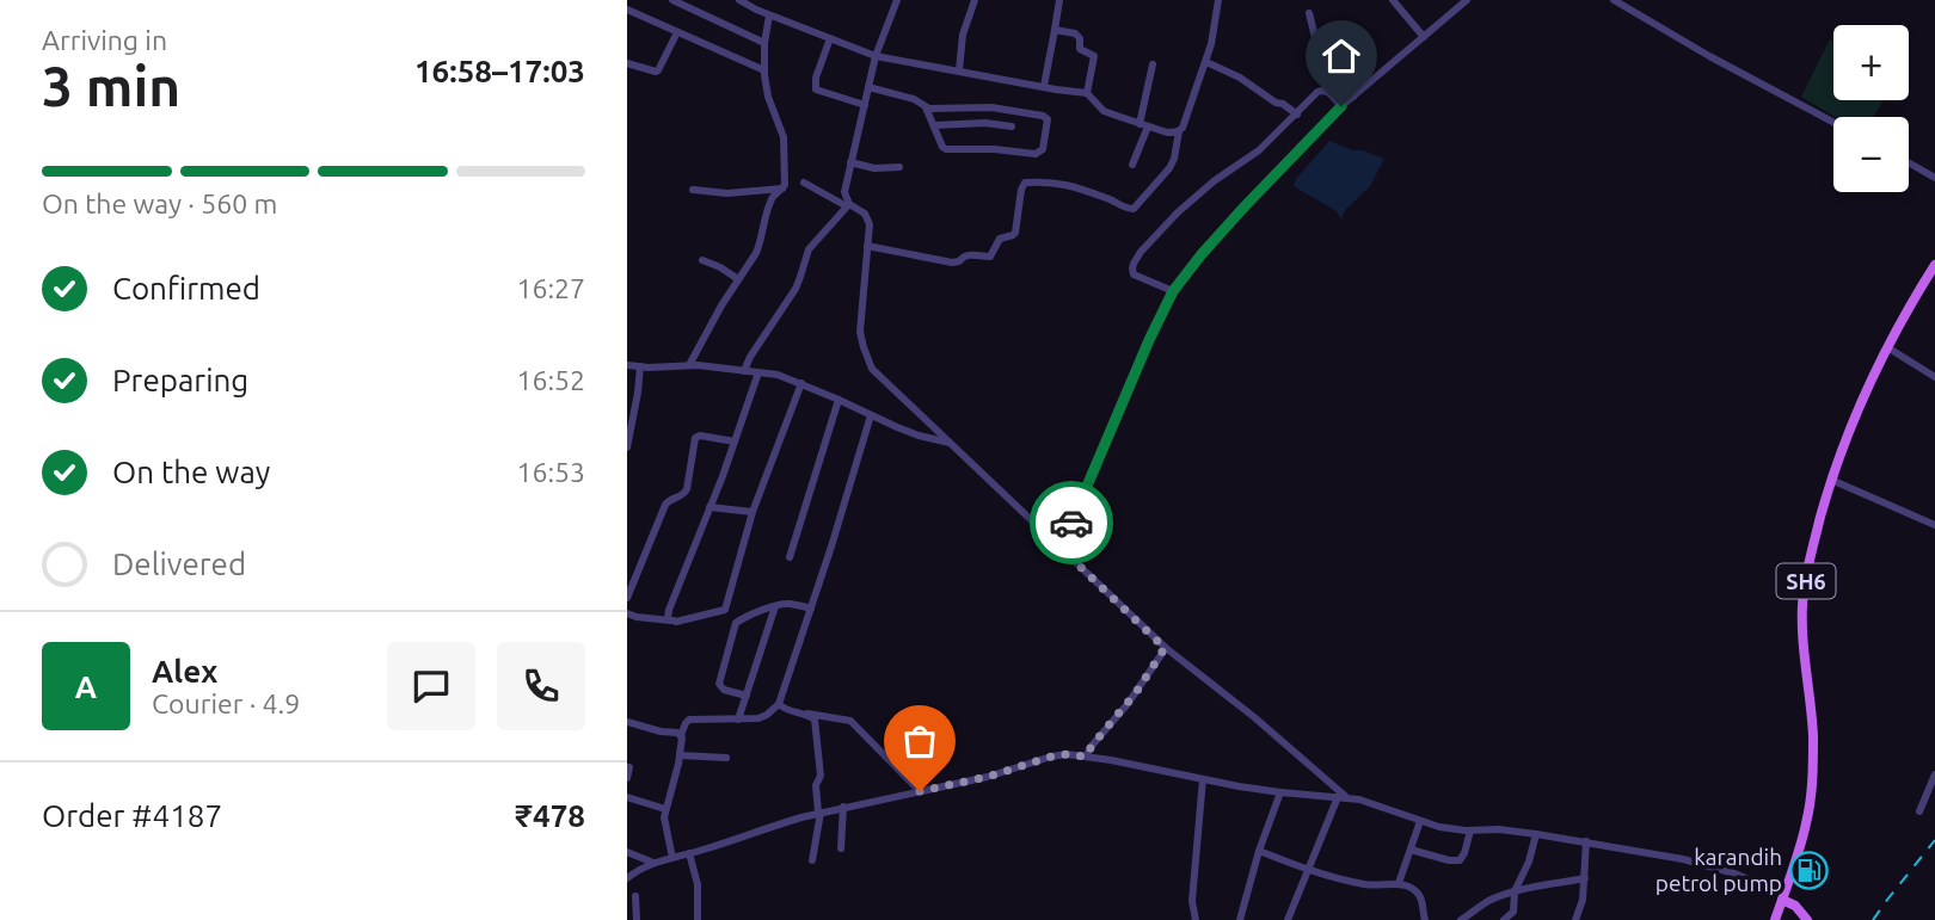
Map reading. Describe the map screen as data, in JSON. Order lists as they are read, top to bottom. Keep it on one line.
{"streets":{"main road":["SH6"]},"places":{"fuel station":["karandih petrol pump"]},"page":{"heading":["3 min","Arriving in","16:58–17:03"],"panel":["Alex","Courier · 4.9","Order #4187","₹478"],"map_buttons":["+","−"],"bar":"On the way · 560 m","list":[["Confirmed","16:27"],["Preparing","16:52"],["On the way","16:53"],"Delivered"],"round":"A"}}
